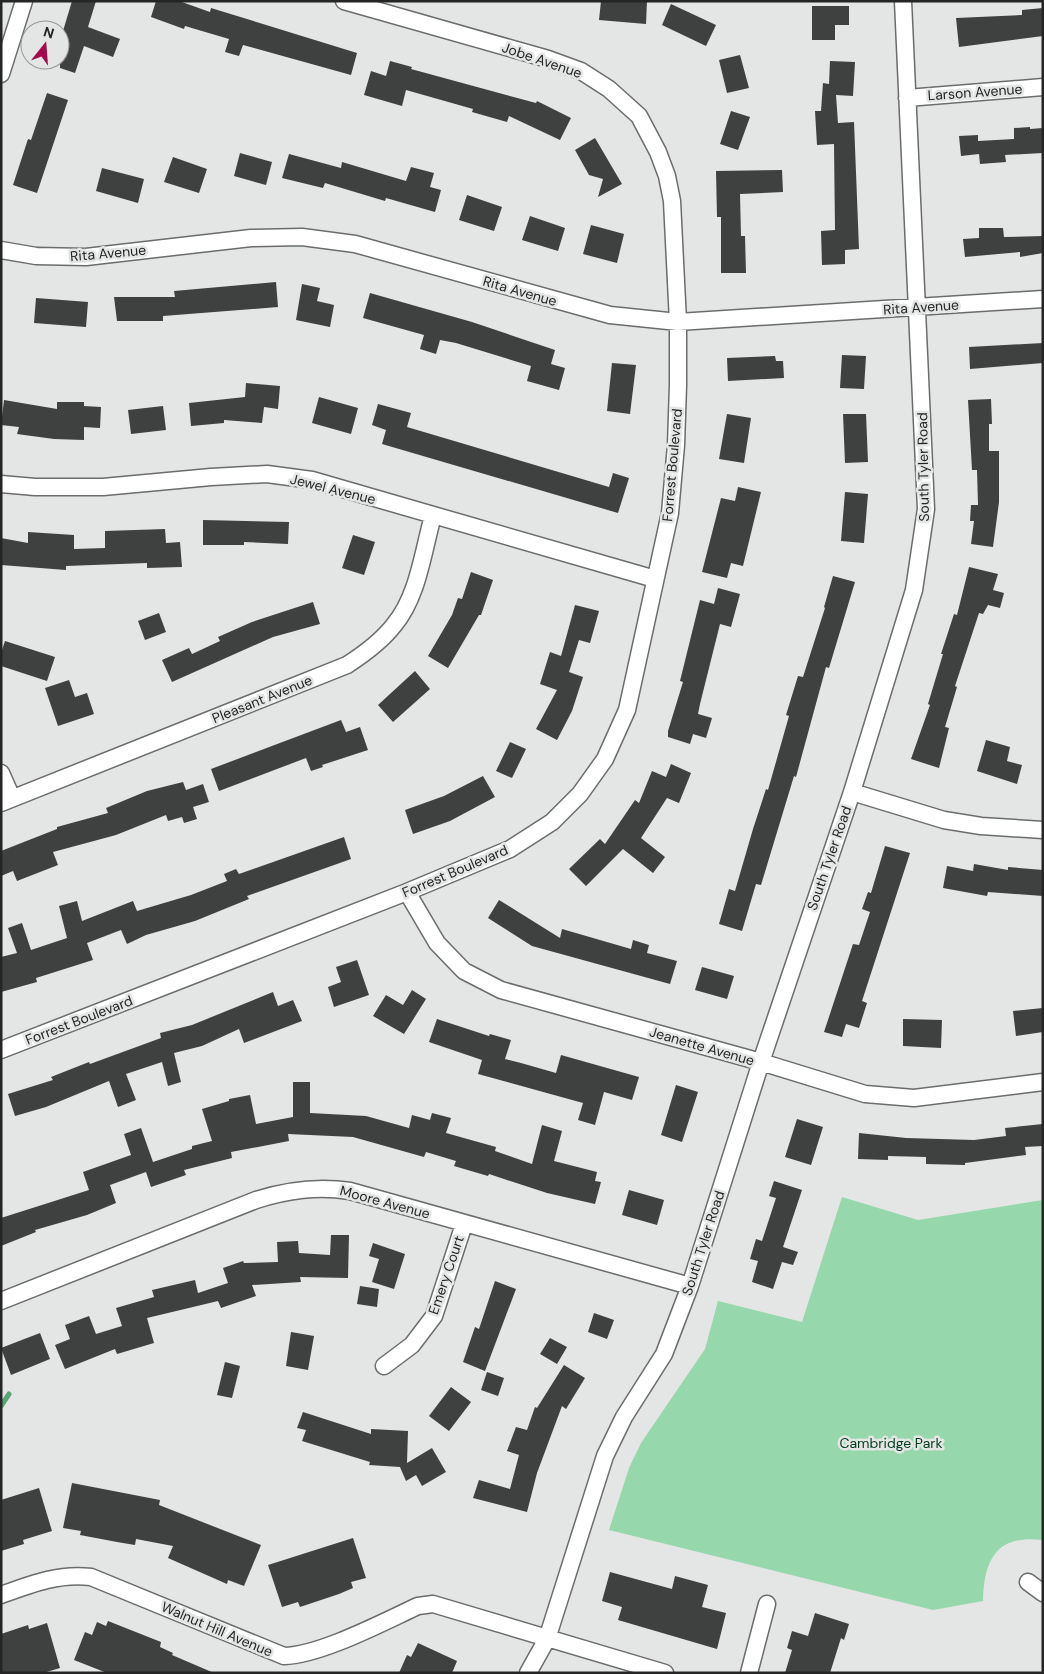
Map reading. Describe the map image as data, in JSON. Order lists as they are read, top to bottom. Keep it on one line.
{"streets":{"street":["Jobe Avenue","Larson Avenue","Rita Avenue","Forrest Boulevard","South Tyler Road","Jewel Avenue","Pleasant Avenue","Jeanette Avenue","Moore Avenue","Emery Court","Walnut Hill Avenue"]},"crossings":[["Jobe Avenue","Rita Avenue"],["Jobe Avenue","Forrest Boulevard"],["Larson Avenue","South Tyler Road"],["Rita Avenue","Forrest Boulevard"],["Rita Avenue","South Tyler Road"],["Forrest Boulevard","Jewel Avenue"],["Forrest Boulevard","Jeanette Avenue"],["South Tyler Road","Jeanette Avenue"],["South Tyler Road","Moore Avenue"],["South Tyler Road","Walnut Hill Avenue"],["Jewel Avenue","Pleasant Avenue"],["Moore Avenue","Emery Court"]],"parks":["Cambridge Park"],"north":"top"}
